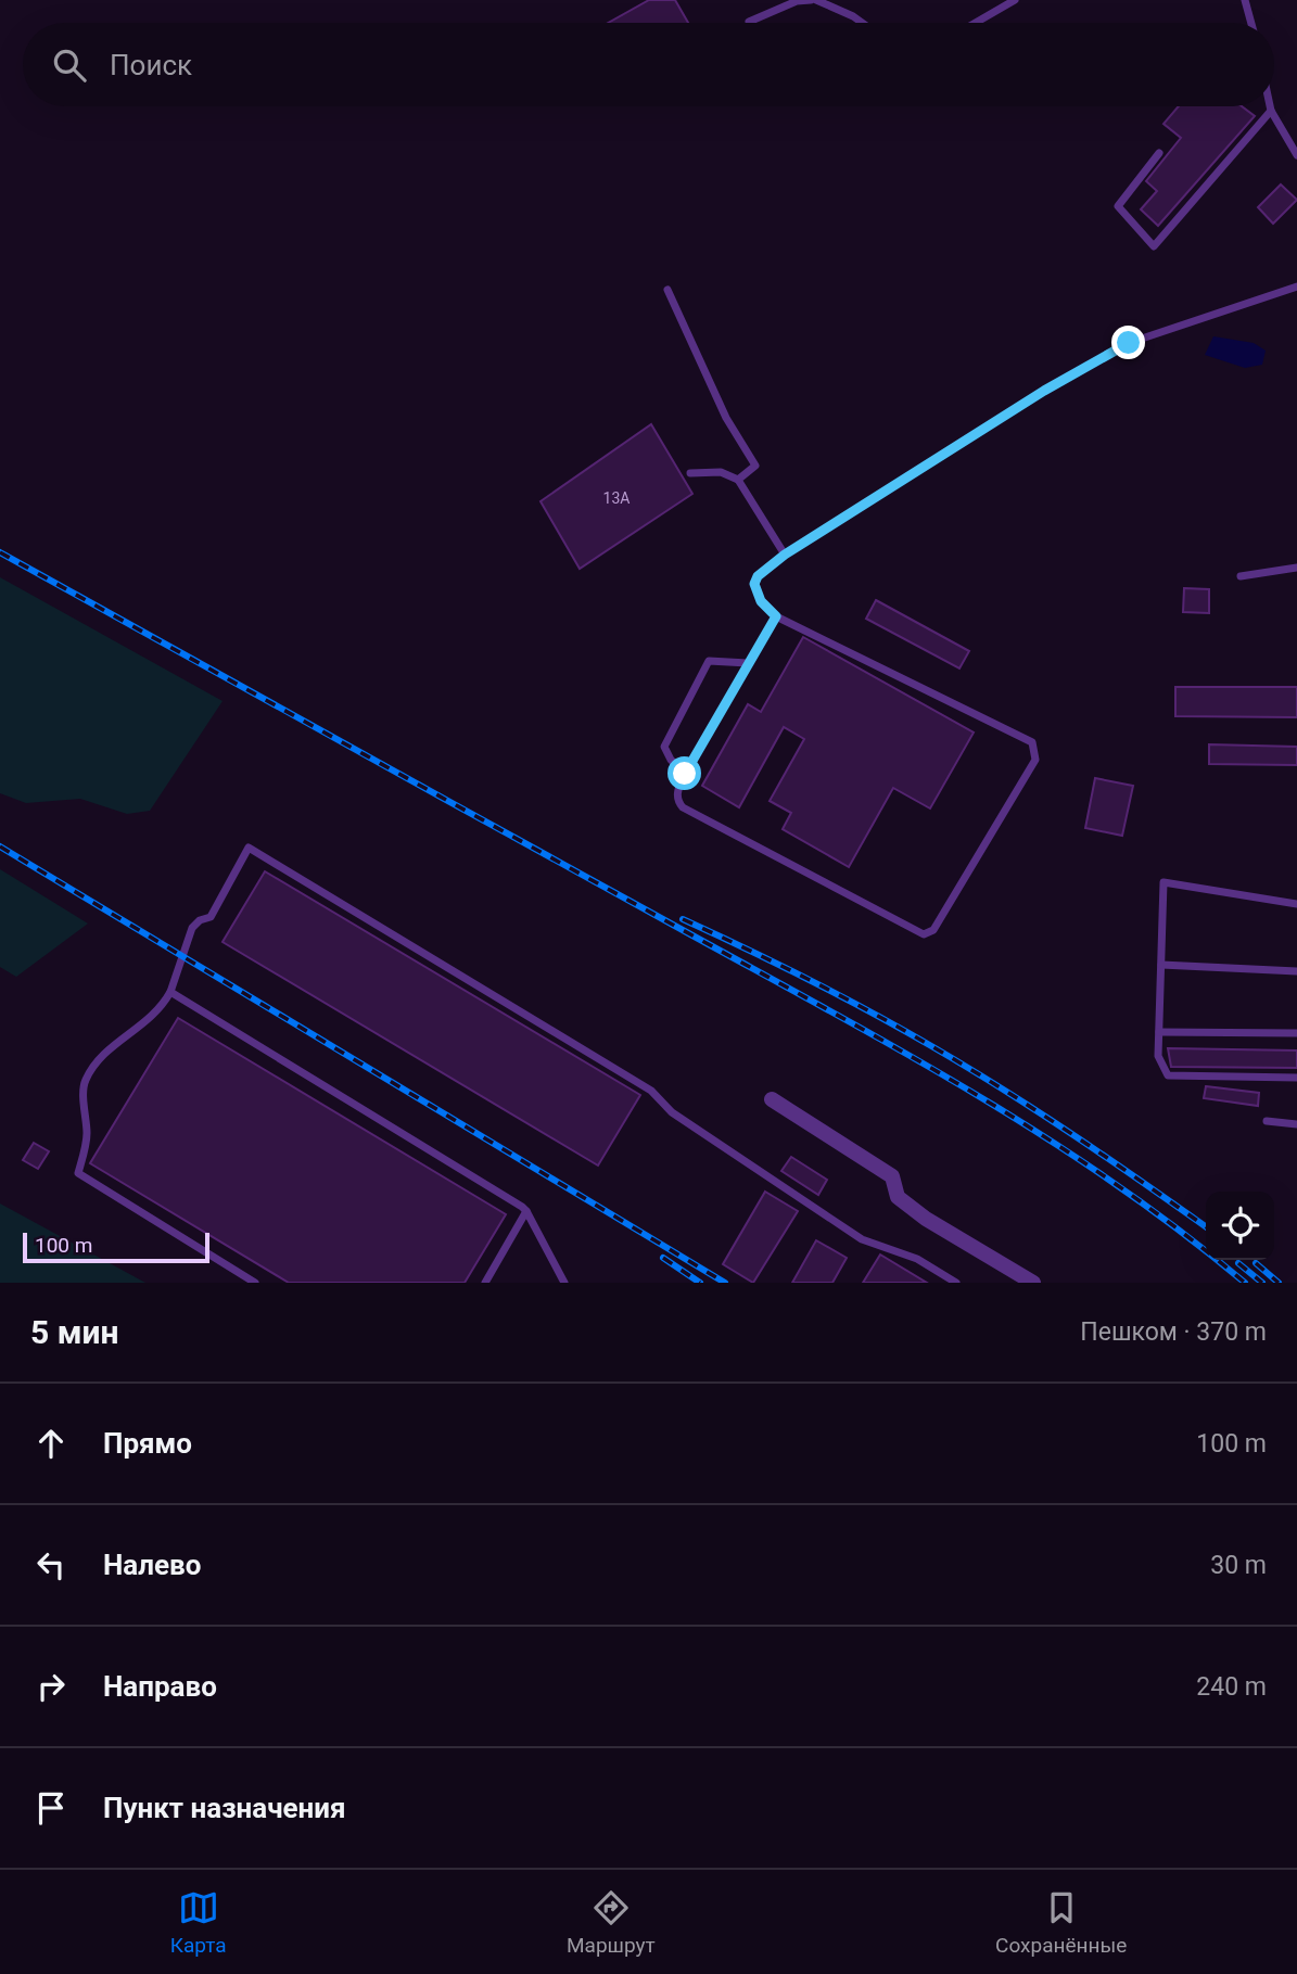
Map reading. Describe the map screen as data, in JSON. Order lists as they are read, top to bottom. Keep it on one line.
{"house_numbers":["13А"],"scale_bar":"100 m","page":{"search":"Поиск","scale":"100 m","heading":["5 мин","Пешком · 370 m"],"list":[["Прямо","100 m"],["Налево","30 m"],["Направо","240 m"],"Пункт назначения"],"nav":["Карта","Маршрут","Сохранённые"]}}
